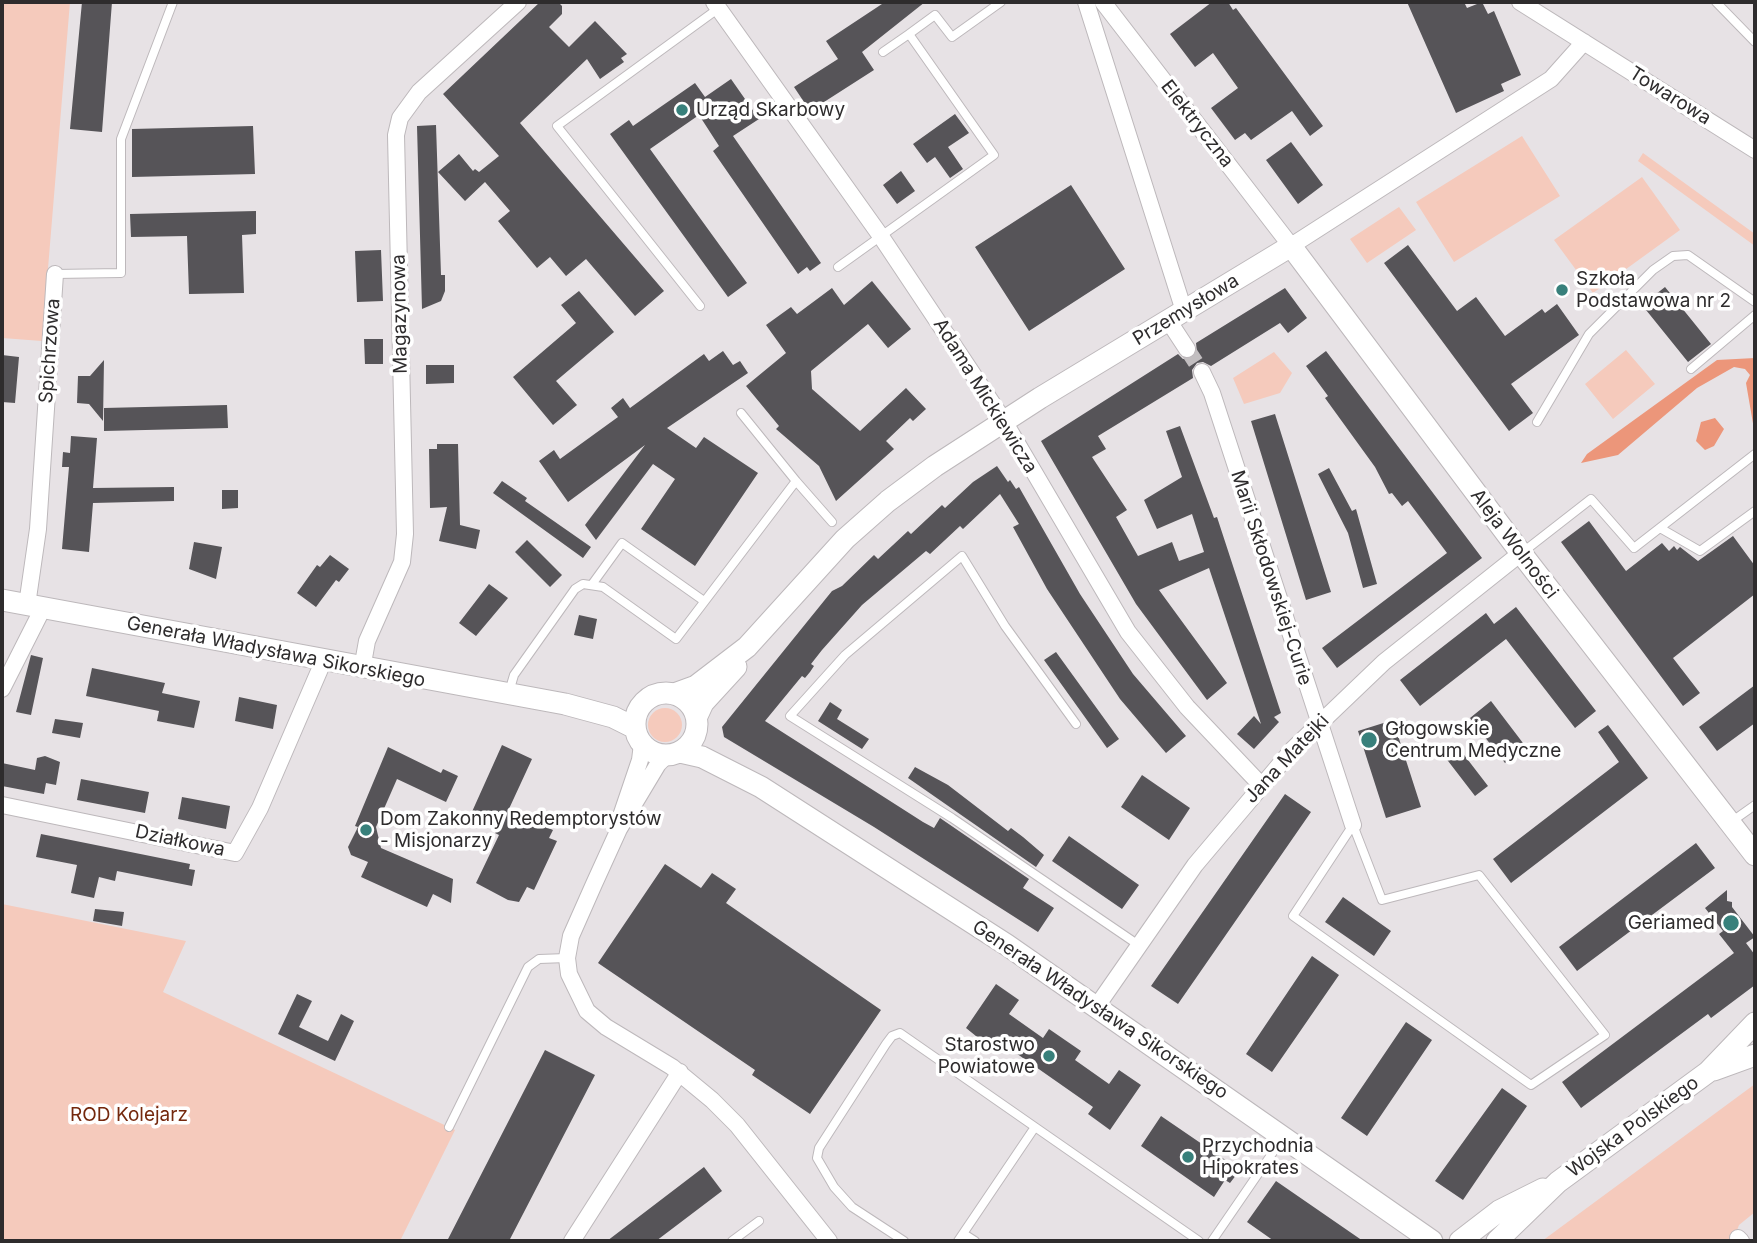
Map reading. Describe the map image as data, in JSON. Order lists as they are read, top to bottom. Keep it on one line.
{"streets":{"street":["Towarowa","Elektryczna","Przemysłowa","Magazynowa","Spichrzowa","Adama Mickiewicza","Aleja Wolności","Marii Skłodowskiej-Curie","Generała Władysława Sikorskiego","Jana Matejki","Działkowa","Wojska Polskiego"]},"crossings":[["Towarowa","Przemysłowa"],["Elektryczna","Przemysłowa"],["Elektryczna","Aleja Wolności"],["Przemysłowa","Adama Mickiewicza"],["Przemysłowa","Aleja Wolności"],["Przemysłowa","Generała Władysława Sikorskiego"],["Magazynowa","Generała Władysława Sikorskiego"],["Spichrzowa","Generała Władysława Sikorskiego"],["Adama Mickiewicza","Jana Matejki"],["Aleja Wolności","Jana Matejki"],["Marii Skłodowskiej-Curie","Jana Matejki"],["Generała Władysława Sikorskiego","Jana Matejki"],["Generała Władysława Sikorskiego","Działkowa"]],"parks":["ROD Kolejarz"],"places":["Urząd Skarbowy","Szkoła Podstawowa nr 2","Głogowskie Centrum Medyczne","Dom Zakonny Redemptorystów - Misjonarzy","Geriamed","Starostwo Powiatowe","Przychodnia Hipokrates"]}
